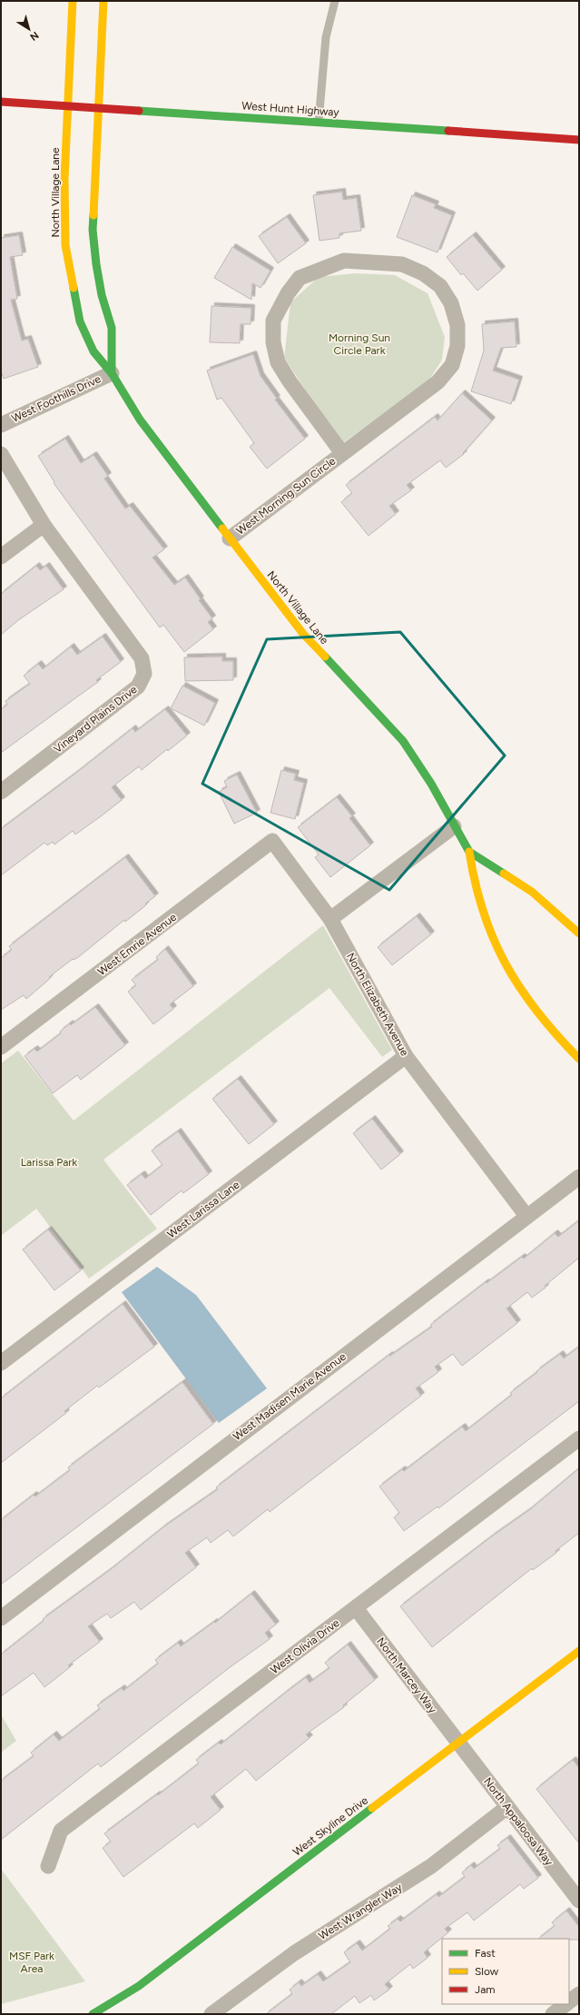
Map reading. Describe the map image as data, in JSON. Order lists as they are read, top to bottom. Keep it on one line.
{"streets":{"street":["West Hunt Highway","North Village Lane","West Foothills Drive","West Morning Sun Circle","Vineyard Plains Drive","West Emrie Avenue","North Elizabeth Avenue","West Larissa Lane","West Madisen Marie Avenue","West Olivia Drive","North Marcey Way","North Appaloosa Way","West Skyline Drive","West Wrangler Way"]},"crossings":[["West Hunt Highway","North Village Lane"],["North Village Lane","West Foothills Drive"],["North Village Lane","West Morning Sun Circle"],["West Emrie Avenue","North Elizabeth Avenue"],["North Elizabeth Avenue","West Larissa Lane"],["North Elizabeth Avenue","West Madisen Marie Avenue"],["West Olivia Drive","North Marcey Way"],["North Marcey Way","North Appaloosa Way"],["North Marcey Way","West Skyline Drive"],["North Appaloosa Way","West Skyline Drive"],["North Appaloosa Way","West Wrangler Way"]],"parks":["Morning Sun Circle Park","Larissa Park","MSF Park Area"],"legend":["Fast","Slow","Jam"],"north":"bottom right"}
